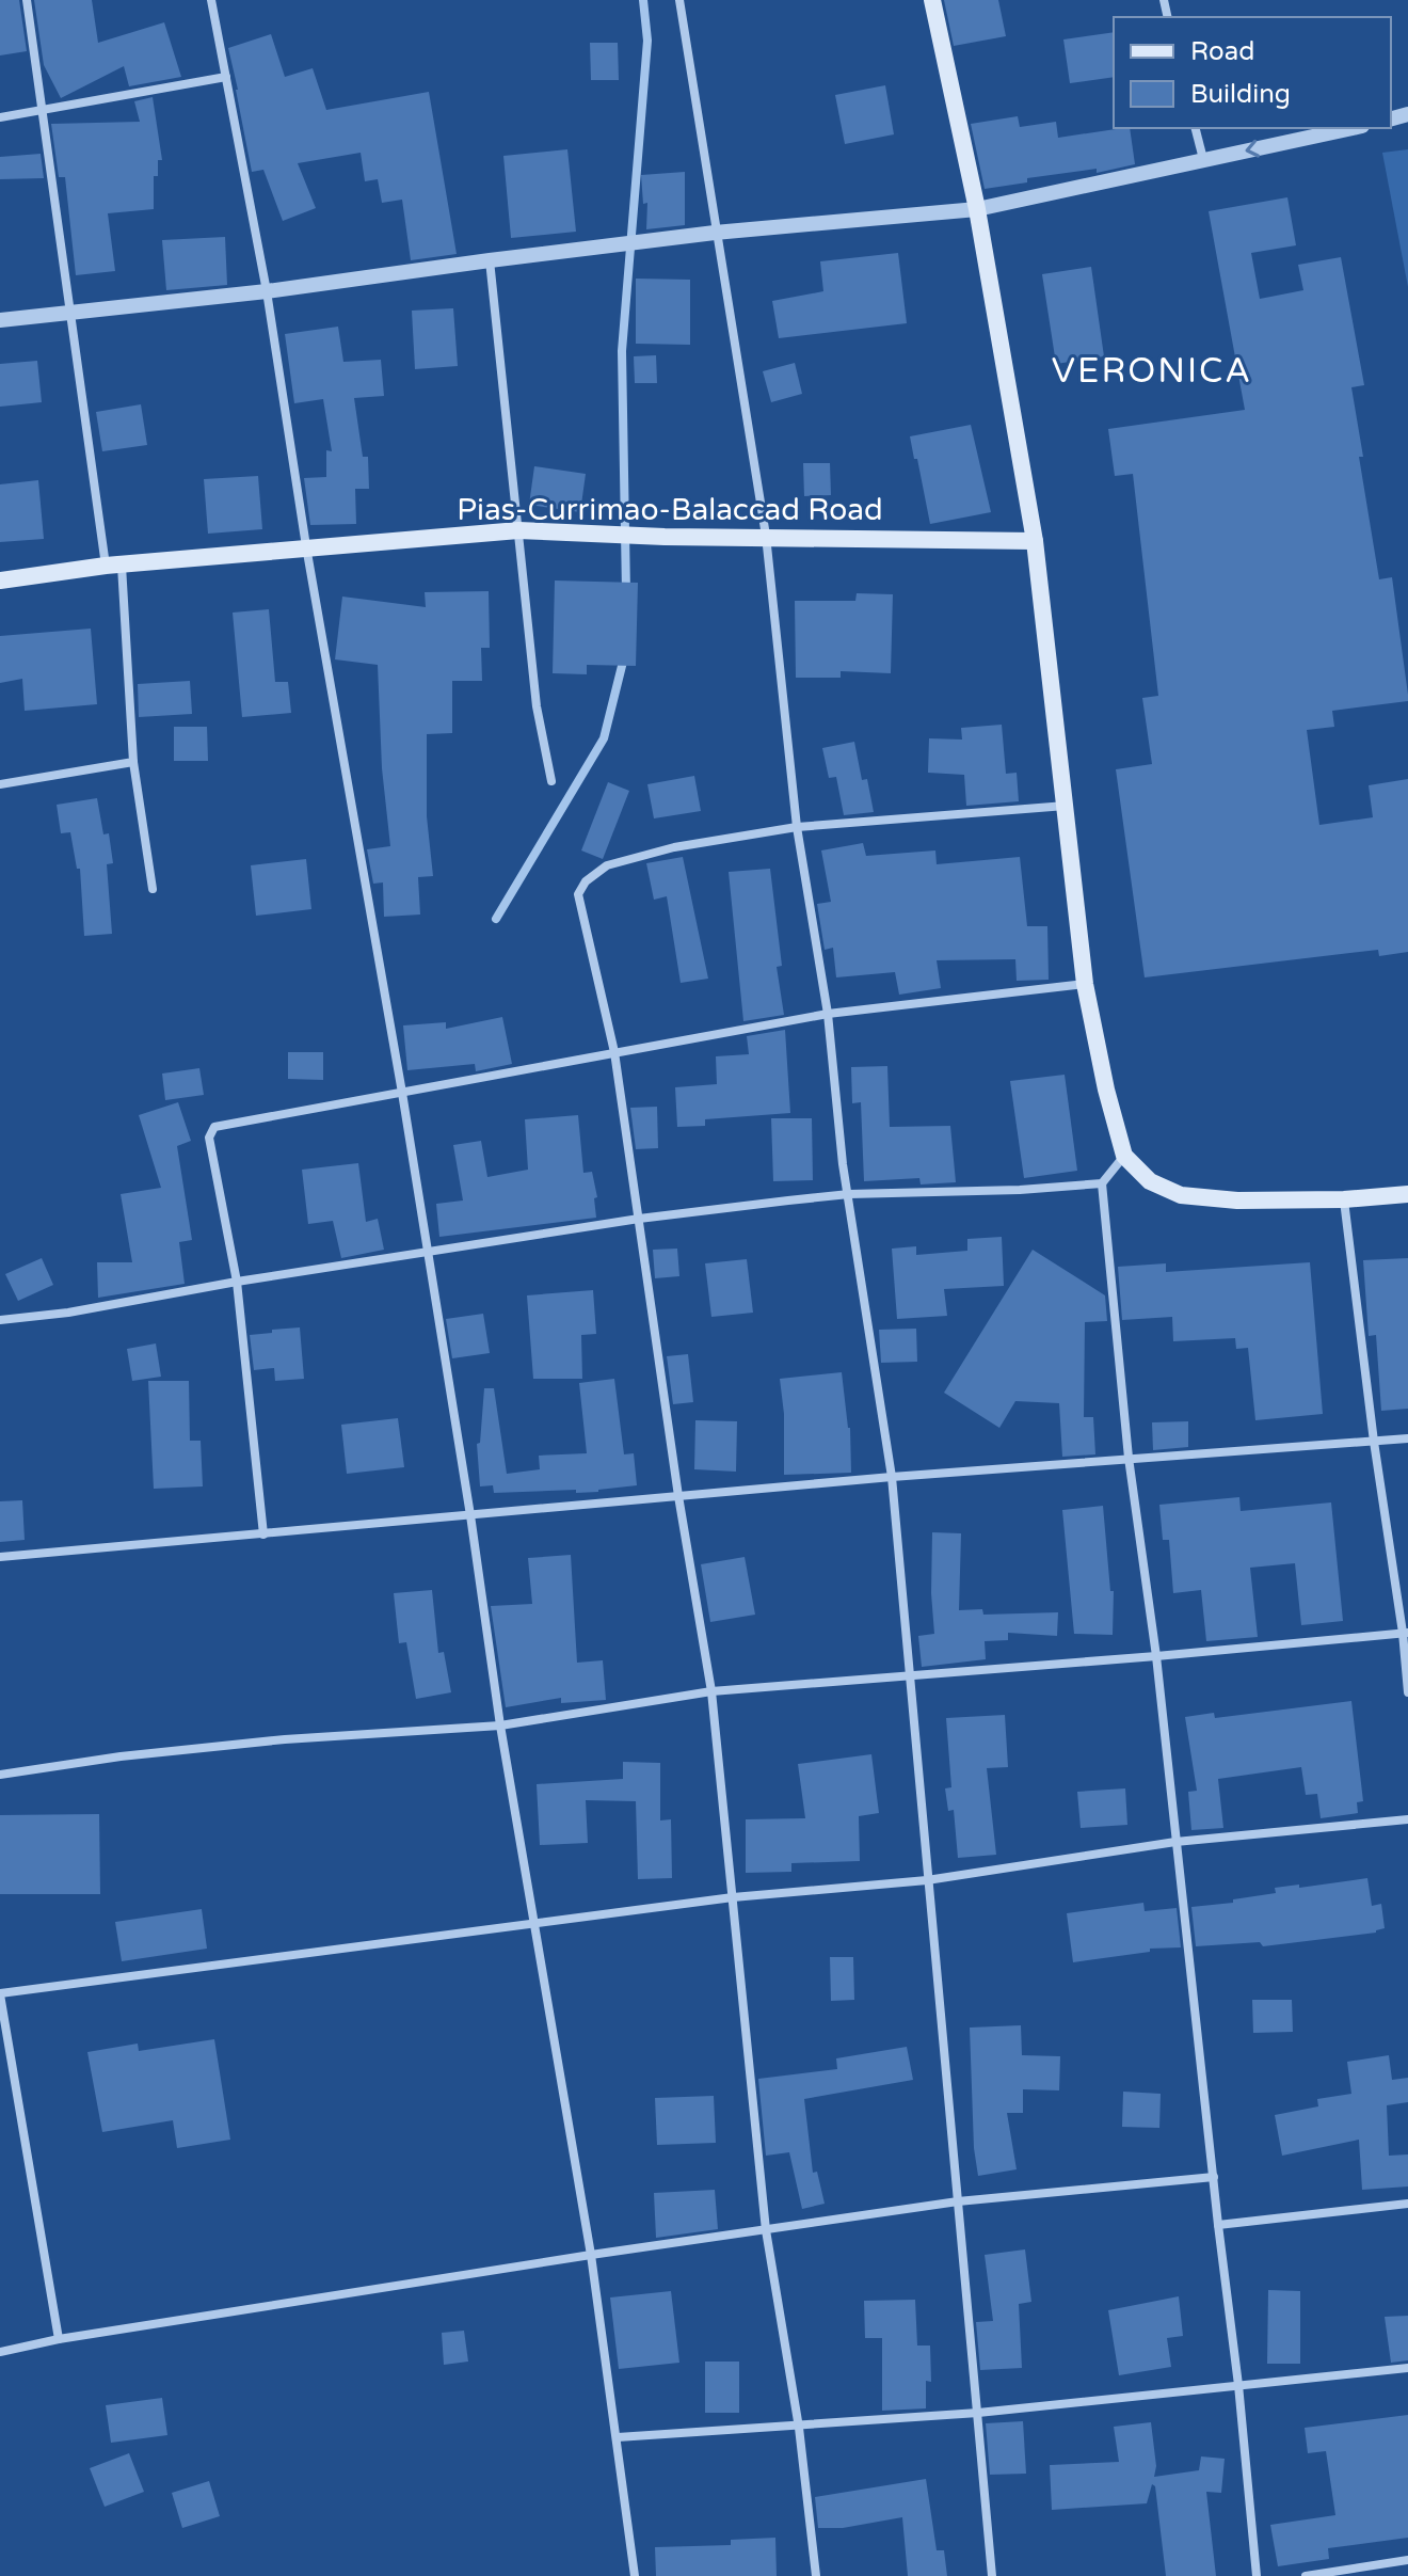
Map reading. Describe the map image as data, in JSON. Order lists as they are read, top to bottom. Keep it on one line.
{"streets":{"main road":["Pias-Currimao-Balaccad Road"]},"districts":["VERONICA"],"legend":["Road","Building"]}
